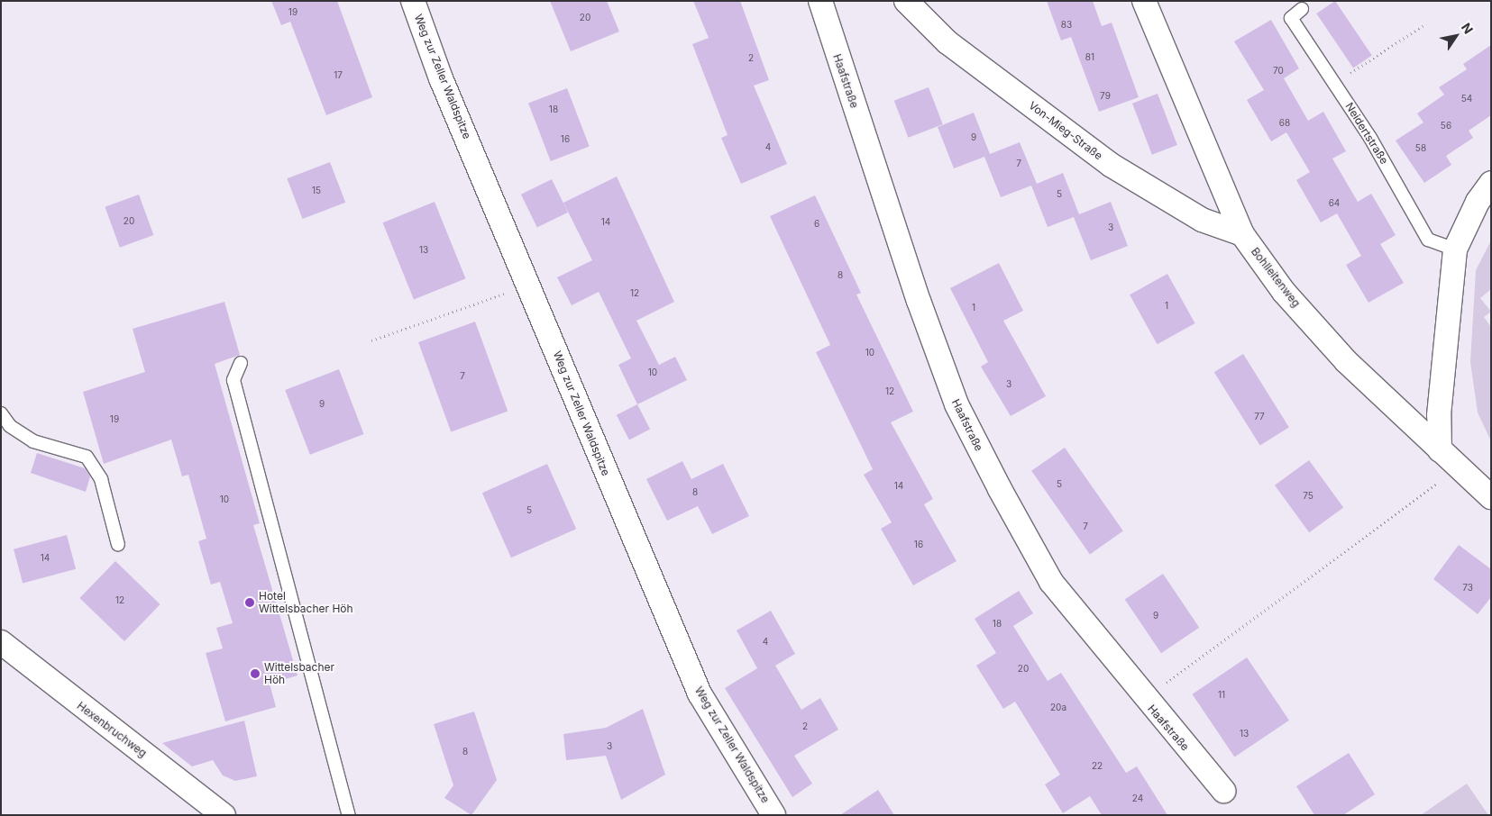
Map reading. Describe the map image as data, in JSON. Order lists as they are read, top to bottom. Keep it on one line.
{"streets":{"street":["Weg zur Zeller Waldspitze","Haafstraße","Von-Mieg-Straße","Bohlleitenweg","Hexenbruchweg"],"lane":["Neidertstraße"]},"crossings":[["Von-Mieg-Straße","Bohlleitenweg"]],"places":["Hotel Wittelsbacher Höh","Wittelsbacher Höh"],"house_numbers":["19","20","83","81","2","70","17","79","54","18","68","56","9","16","4","58","7","15","5","64","20","14","6","3","13","8","12","1","1","10","10","7","3","12","9","77","19","5","14","8","75","10","5","7","16","14","73","12","9","18","4","20","11","20a","2","13","3","8","22","24"],"north":"top right"}
